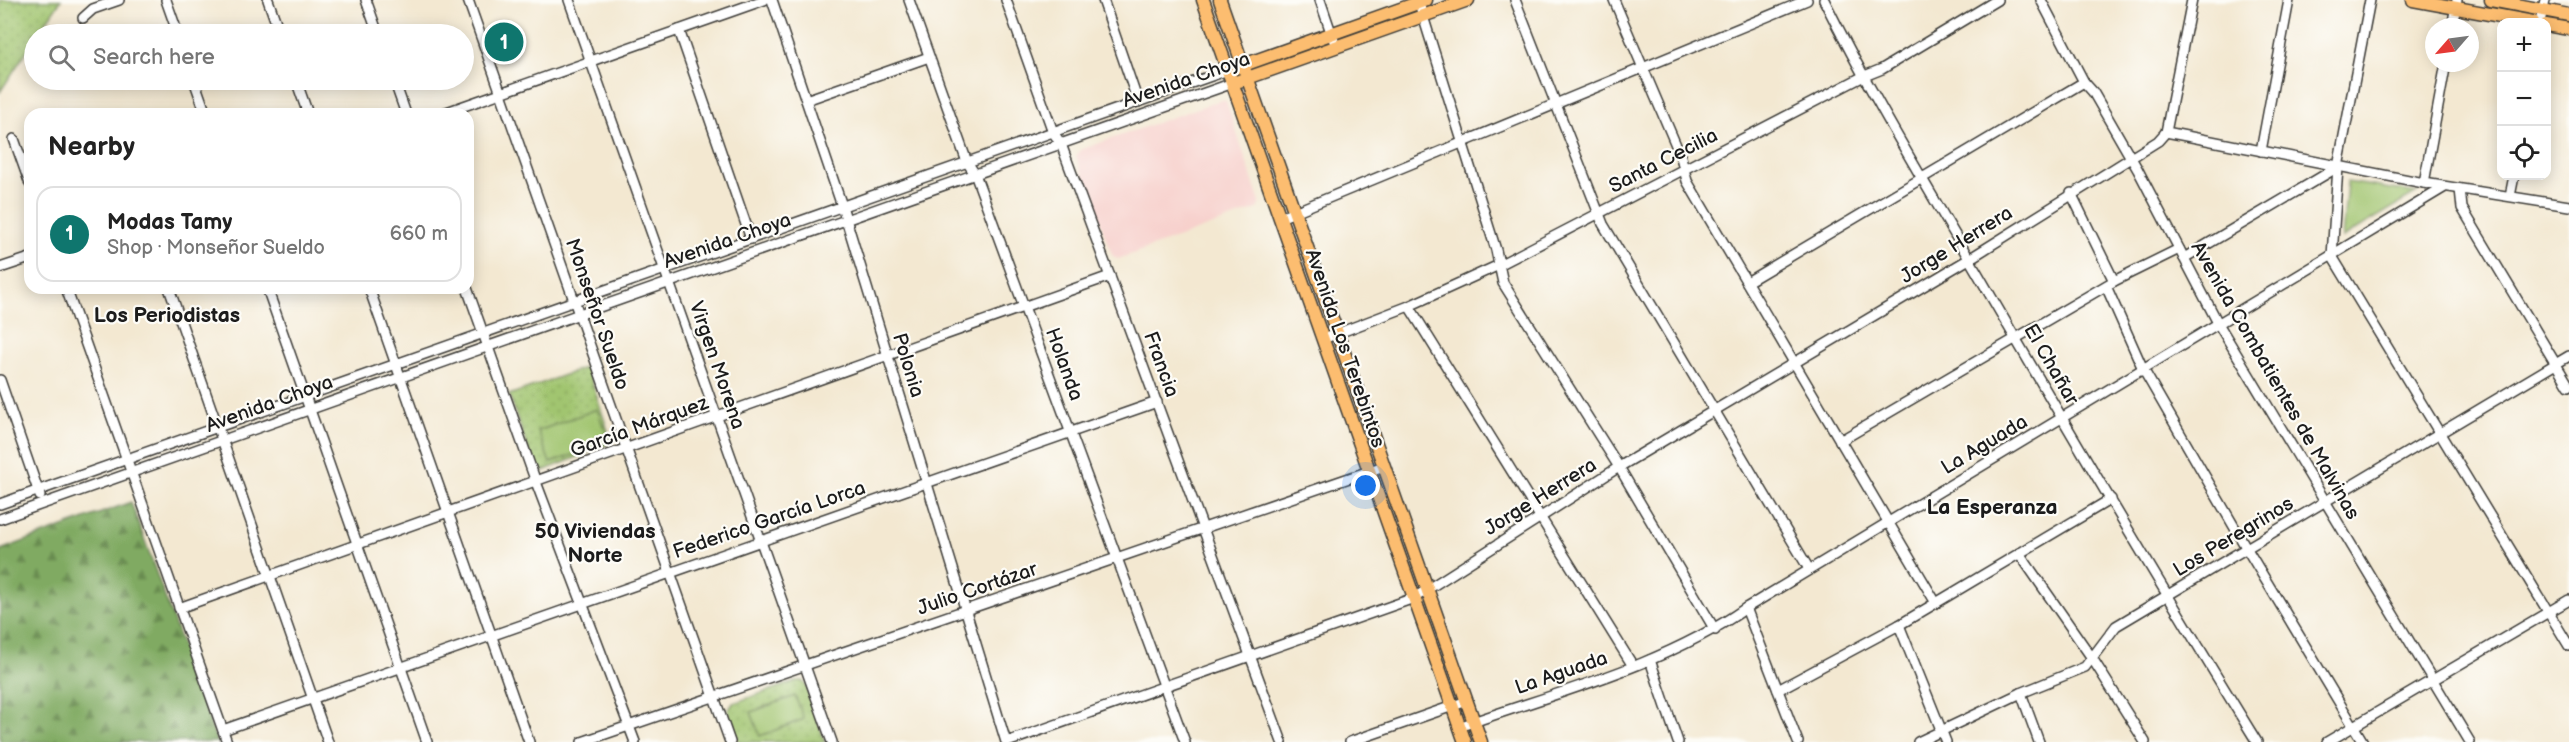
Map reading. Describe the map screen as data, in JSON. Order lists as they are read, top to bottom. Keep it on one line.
{"streets":{"main road":["Avenida Choya","Avenida Los Terebintos"],"street":["Santa Cecilia","Jorge Herrera","Monseñor Sueldo","Holanda","Francia","El Chañar","Virgen Morena","Polonia","Avenida Combatientes de Malvinas","García Márquez","La Aguada","Federico García Lorca","Los Peregrinos","Julio Cortázar"]},"crossings":[["Avenida Choya","Monseñor Sueldo"],["Avenida Choya","Avenida Los Terebintos"],["Avenida Choya","Holanda"],["Avenida Choya","Francia"],["Avenida Choya","Virgen Morena"],["Avenida Choya","Polonia"],["Santa Cecilia","Avenida Los Terebintos"],["Santa Cecilia","El Chañar"],["Jorge Herrera","Avenida Los Terebintos"],["Jorge Herrera","Holanda"],["Jorge Herrera","Francia"],["Jorge Herrera","El Chañar"],["Jorge Herrera","Polonia"],["Jorge Herrera","Avenida Combatientes de Malvinas"],["Monseñor Sueldo","García Márquez"],["Monseñor Sueldo","Federico García Lorca"],["Monseñor Sueldo","Julio Cortázar"],["Avenida Los Terebintos","La Aguada"],["Avenida Los Terebintos","Julio Cortázar"],["Holanda","García Márquez"],["Holanda","Federico García Lorca"],["Holanda","Julio Cortázar"],["Francia","García Márquez"],["Francia","Federico García Lorca"],["Francia","Julio Cortázar"],["El Chañar","La Aguada"],["El Chañar","Los Peregrinos"],["Virgen Morena","García Márquez"],["Virgen Morena","Federico García Lorca"],["Virgen Morena","Julio Cortázar"],["Polonia","García Márquez"],["Polonia","Federico García Lorca"],["Polonia","Julio Cortázar"],["Avenida Combatientes de Malvinas","La Aguada"],["Avenida Combatientes de Malvinas","Los Peregrinos"]],"districts":["Los Periodistas","La Esperanza","50 Viviendas Norte"],"north":"bottom left","page":{"map_buttons":["+","−"],"pins":"1","search":"Search here","heading":"Nearby","list":[{"mark":"1","name":"Modas Tamy","note":"Shop · Monseñor Sueldo","value":"660 m"}]}}
